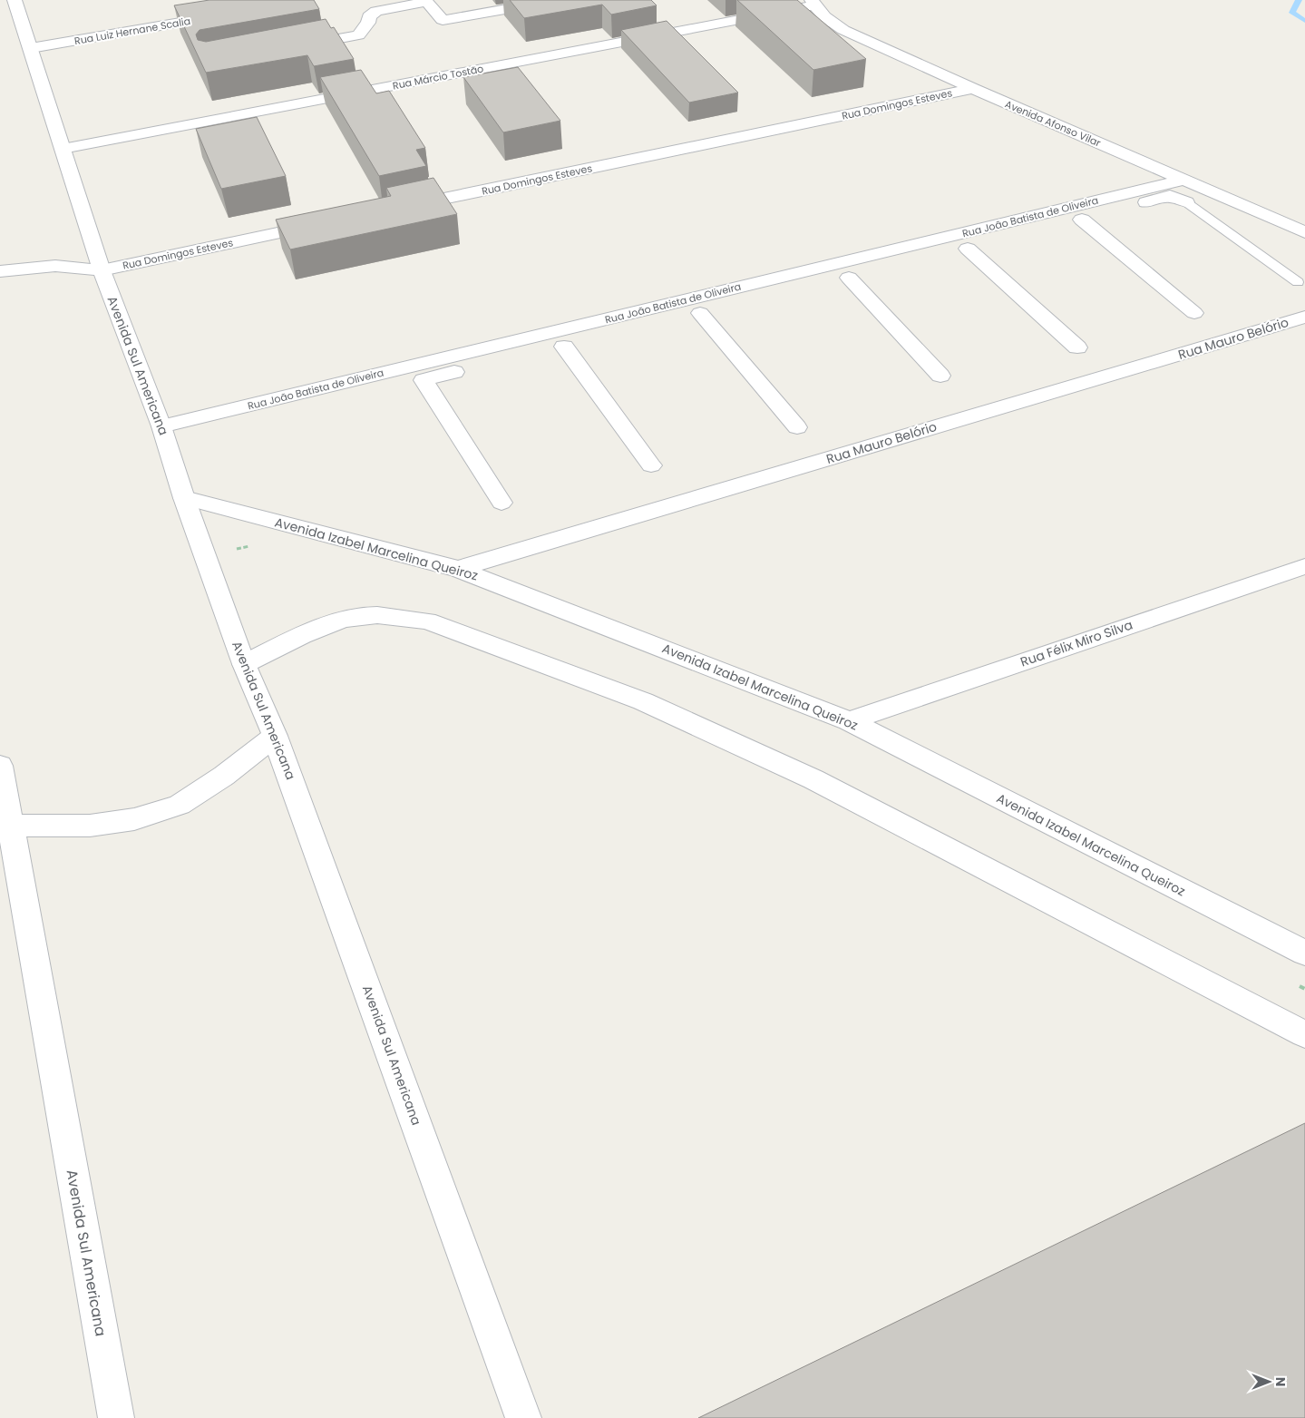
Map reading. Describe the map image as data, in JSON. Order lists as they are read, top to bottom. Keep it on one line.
{"streets":{"street":["Rua Luiz Hernane Scalia","Rua Márcio Tostão","Rua Domingos Esteves","Avenida Afonso Vilar","Rua João Batista de Oliveira","Rua Mauro Belório","Avenida Sul Americana","Avenida Izabel Marcelina Queiroz","Rua Félix Miro Silva"]},"crossings":[["Rua Luiz Hernane Scalia","Avenida Sul Americana"],["Rua Márcio Tostão","Avenida Afonso Vilar"],["Rua Márcio Tostão","Avenida Sul Americana"],["Rua Domingos Esteves","Avenida Afonso Vilar"],["Rua Domingos Esteves","Avenida Sul Americana"],["Avenida Afonso Vilar","Rua João Batista de Oliveira"],["Rua João Batista de Oliveira","Avenida Sul Americana"],["Rua Mauro Belório","Avenida Izabel Marcelina Queiroz"],["Avenida Sul Americana","Avenida Izabel Marcelina Queiroz"],["Avenida Izabel Marcelina Queiroz","Rua Félix Miro Silva"]],"north":"right"}
